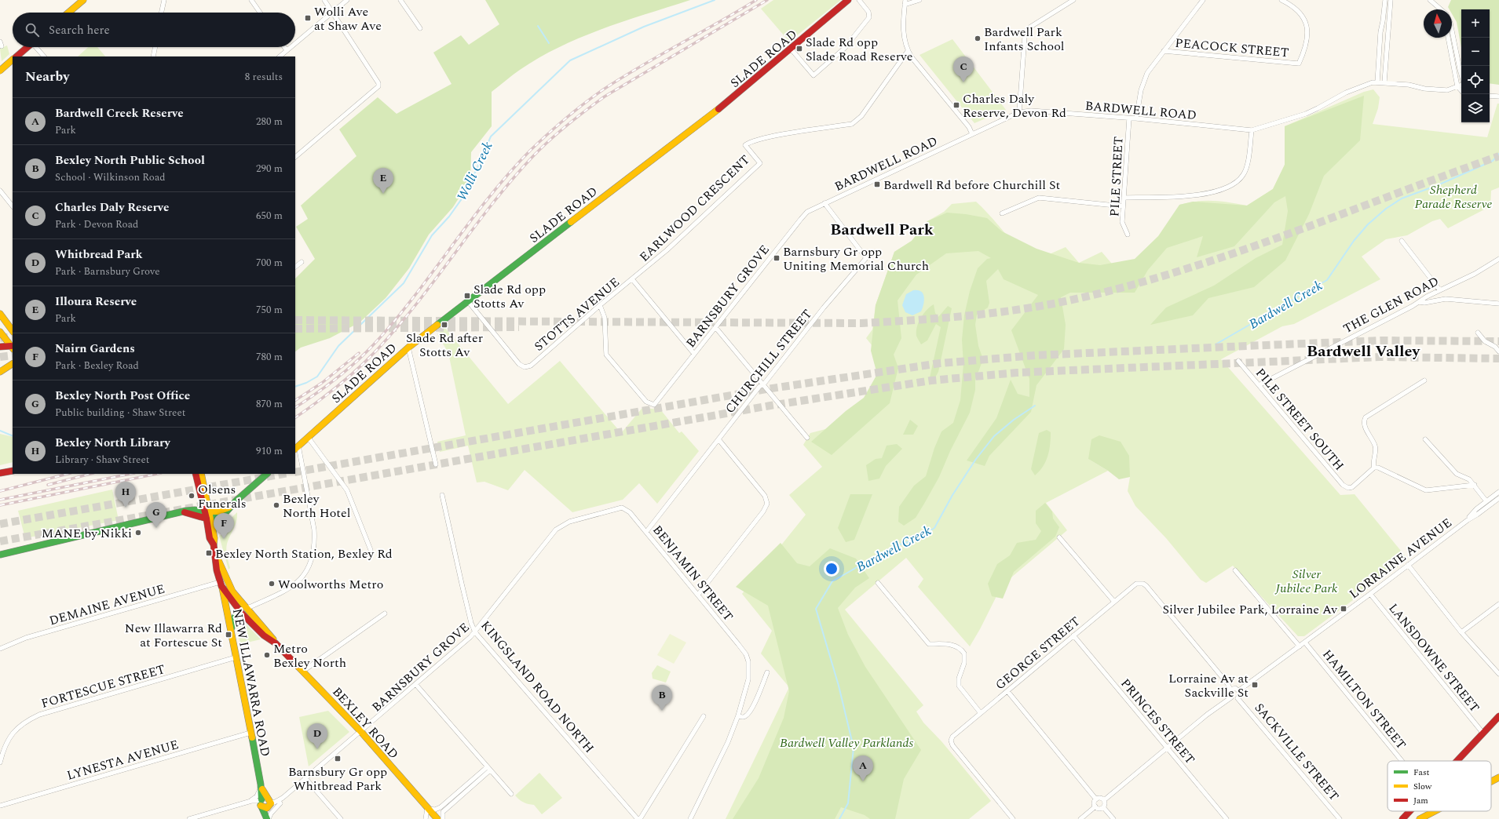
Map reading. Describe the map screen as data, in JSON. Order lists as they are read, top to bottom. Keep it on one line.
{"streets":{"main road":["SLADE ROAD","NEW ILLAWARRA ROAD","BEXLEY ROAD"],"street":["PEACOCK STREET","BARDWELL ROAD","PILE STREET","EARLWOOD CRESCENT","BARNSBURY GROVE","THE GLEN ROAD","STOTTS AVENUE","CHURCHILL STREET","PILE STREET SOUTH","LORRAINE AVENUE","BENJAMIN STREET","DEMAINE AVENUE","GEORGE STREET","LANSDOWNE STREET","FORTESCUE STREET","KINGSLAND ROAD NORTH","HAMILTON STREET","PRINCES STREET","SACKVILLE STREET","LYNESTA AVENUE"]},"crossings":[["SLADE ROAD","STOTTS AVENUE"],["BARDWELL ROAD","PILE STREET"],["BARDWELL ROAD","BARNSBURY GROVE"],["BARDWELL ROAD","CHURCHILL STREET"],["EARLWOOD CRESCENT","STOTTS AVENUE"],["BARNSBURY GROVE","STOTTS AVENUE"],["BARNSBURY GROVE","CHURCHILL STREET"],["BARNSBURY GROVE","BENJAMIN STREET"],["BARNSBURY GROVE","NEW ILLAWARRA ROAD"],["BARNSBURY GROVE","KINGSLAND ROAD NORTH"],["BARNSBURY GROVE","BEXLEY ROAD"],["THE GLEN ROAD","PILE STREET SOUTH"],["CHURCHILL STREET","BENJAMIN STREET"],["LORRAINE AVENUE","GEORGE STREET"],["LORRAINE AVENUE","LANSDOWNE STREET"],["LORRAINE AVENUE","HAMILTON STREET"],["LORRAINE AVENUE","SACKVILLE STREET"],["DEMAINE AVENUE","NEW ILLAWARRA ROAD"],["DEMAINE AVENUE","BEXLEY ROAD"],["GEORGE STREET","PRINCES STREET"],["GEORGE STREET","SACKVILLE STREET"],["NEW ILLAWARRA ROAD","FORTESCUE STREET"],["NEW ILLAWARRA ROAD","BEXLEY ROAD"],["NEW ILLAWARRA ROAD","LYNESTA AVENUE"]],"districts":["Bardwell Park","Bardwell Valley"],"water":["Wolli Creek","Bardwell Creek"],"parks":["Shepherd Parade Reserve","Silver Jubilee Park","Bardwell Valley Parklands"],"places":{"transit":["Wolli Ave at Shaw Ave","Slade Rd opp Slade Road Reserve","Charles Daly Reserve, Devon Rd","Bardwell Rd before Churchill St","Barnsbury Gr opp Uniting Memorial Church","Slade Rd opp Stotts Av","Slade Rd after Stotts Av","Bexley North Station, Bexley Rd","Silver Jubilee Park, Lorraine Av","New Illawarra Rd at Fortescue St","Lorraine Av at Sackville St","Barnsbury Gr opp Whitbread Park"],"other":["Bardwell Park Infants School","Olsens Funerals","Bexley North Hotel","MANE by Nikki","Woolworths Metro","Metro Bexley North"]},"legend":["Fast","Slow","Jam"],"north":"top","page":{"map_buttons":["+","−"],"search":"Search here","pins":["C","E","H","G","F","B","D","A"],"heading":["Nearby","8 results"],"list":[{"mark":"A","name":"Bardwell Creek Reserve","note":"Park","value":"280 m"},{"mark":"B","name":"Bexley North Public School","note":"School · Wilkinson Road","value":"290 m"},{"mark":"C","name":"Charles Daly Reserve","note":"Park · Devon Road","value":"650 m"},{"mark":"D","name":"Whitbread Park","note":"Park · Barnsbury Grove","value":"700 m"},{"mark":"E","name":"Illoura Reserve","note":"Park","value":"750 m"},{"mark":"F","name":"Nairn Gardens","note":"Park · Bexley Road","value":"780 m"},{"mark":"G","name":"Bexley North Post Office","note":"Public building · Shaw Street","value":"870 m"},{"mark":"H","name":"Bexley North Library","note":"Library · Shaw Street","value":"910 m"}]}}
